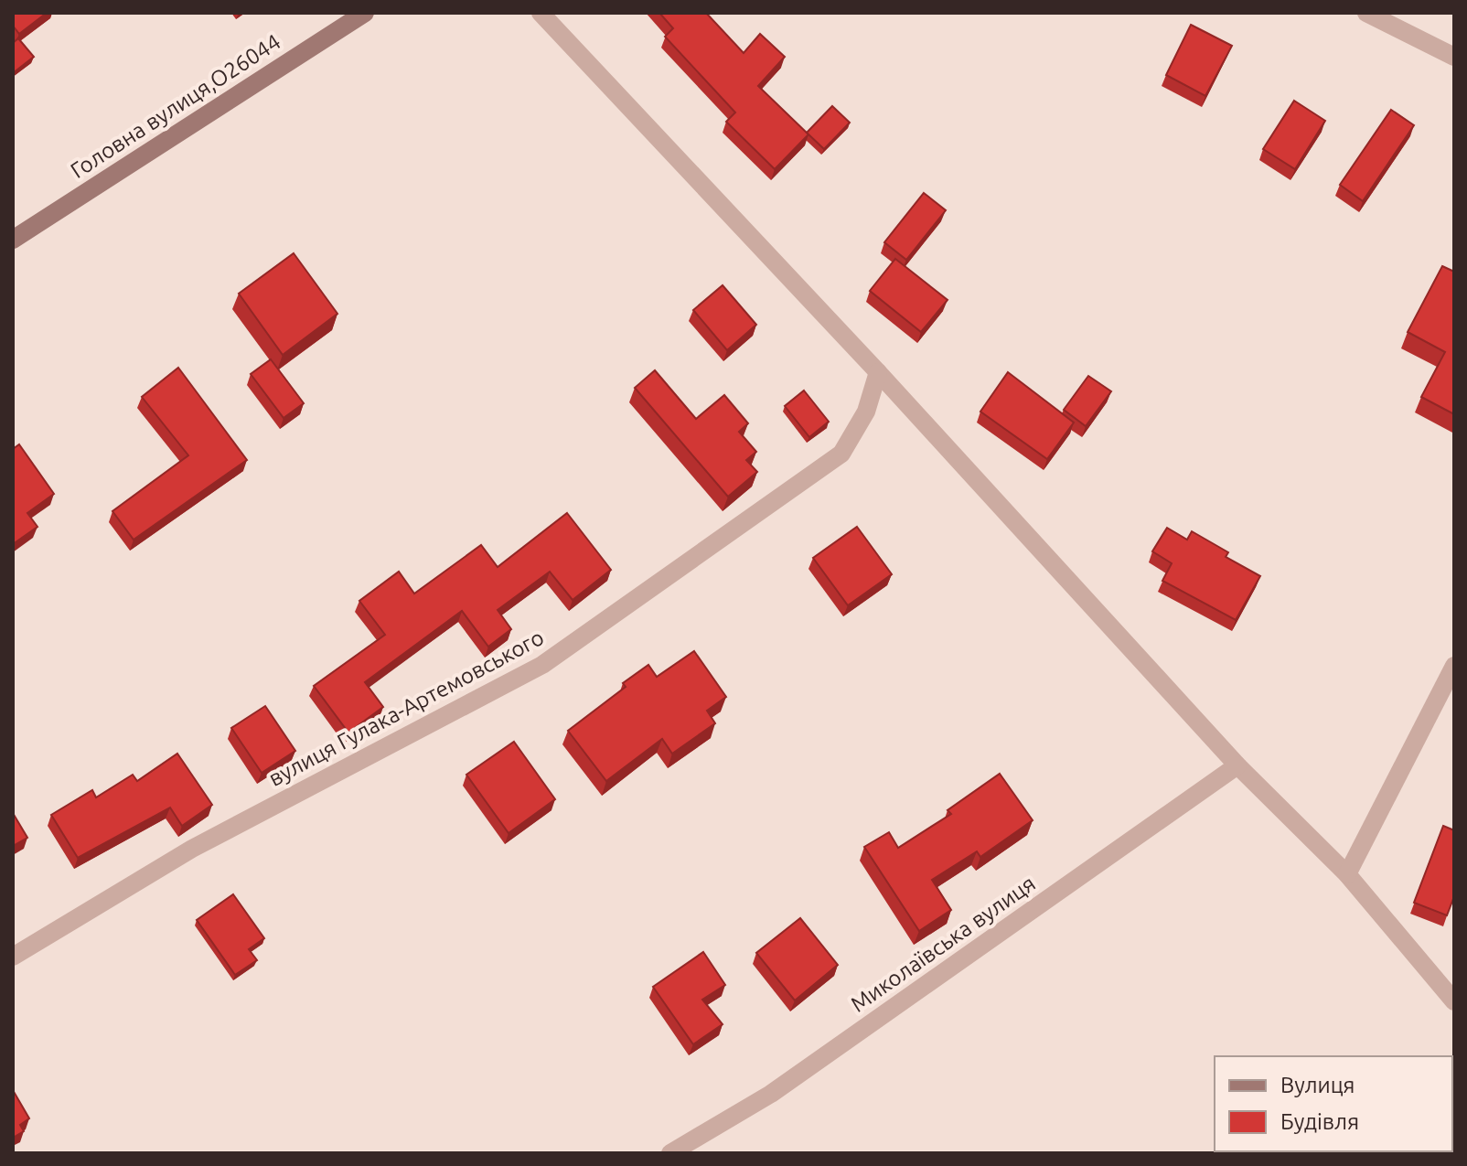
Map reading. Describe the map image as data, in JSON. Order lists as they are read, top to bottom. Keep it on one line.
{"streets":{"main road":["Головна вулиця,О26044"],"street":["вулиця Гулака-Артемовського","Миколаївська вулиця"]},"legend":["Вулиця","Будівля"]}
